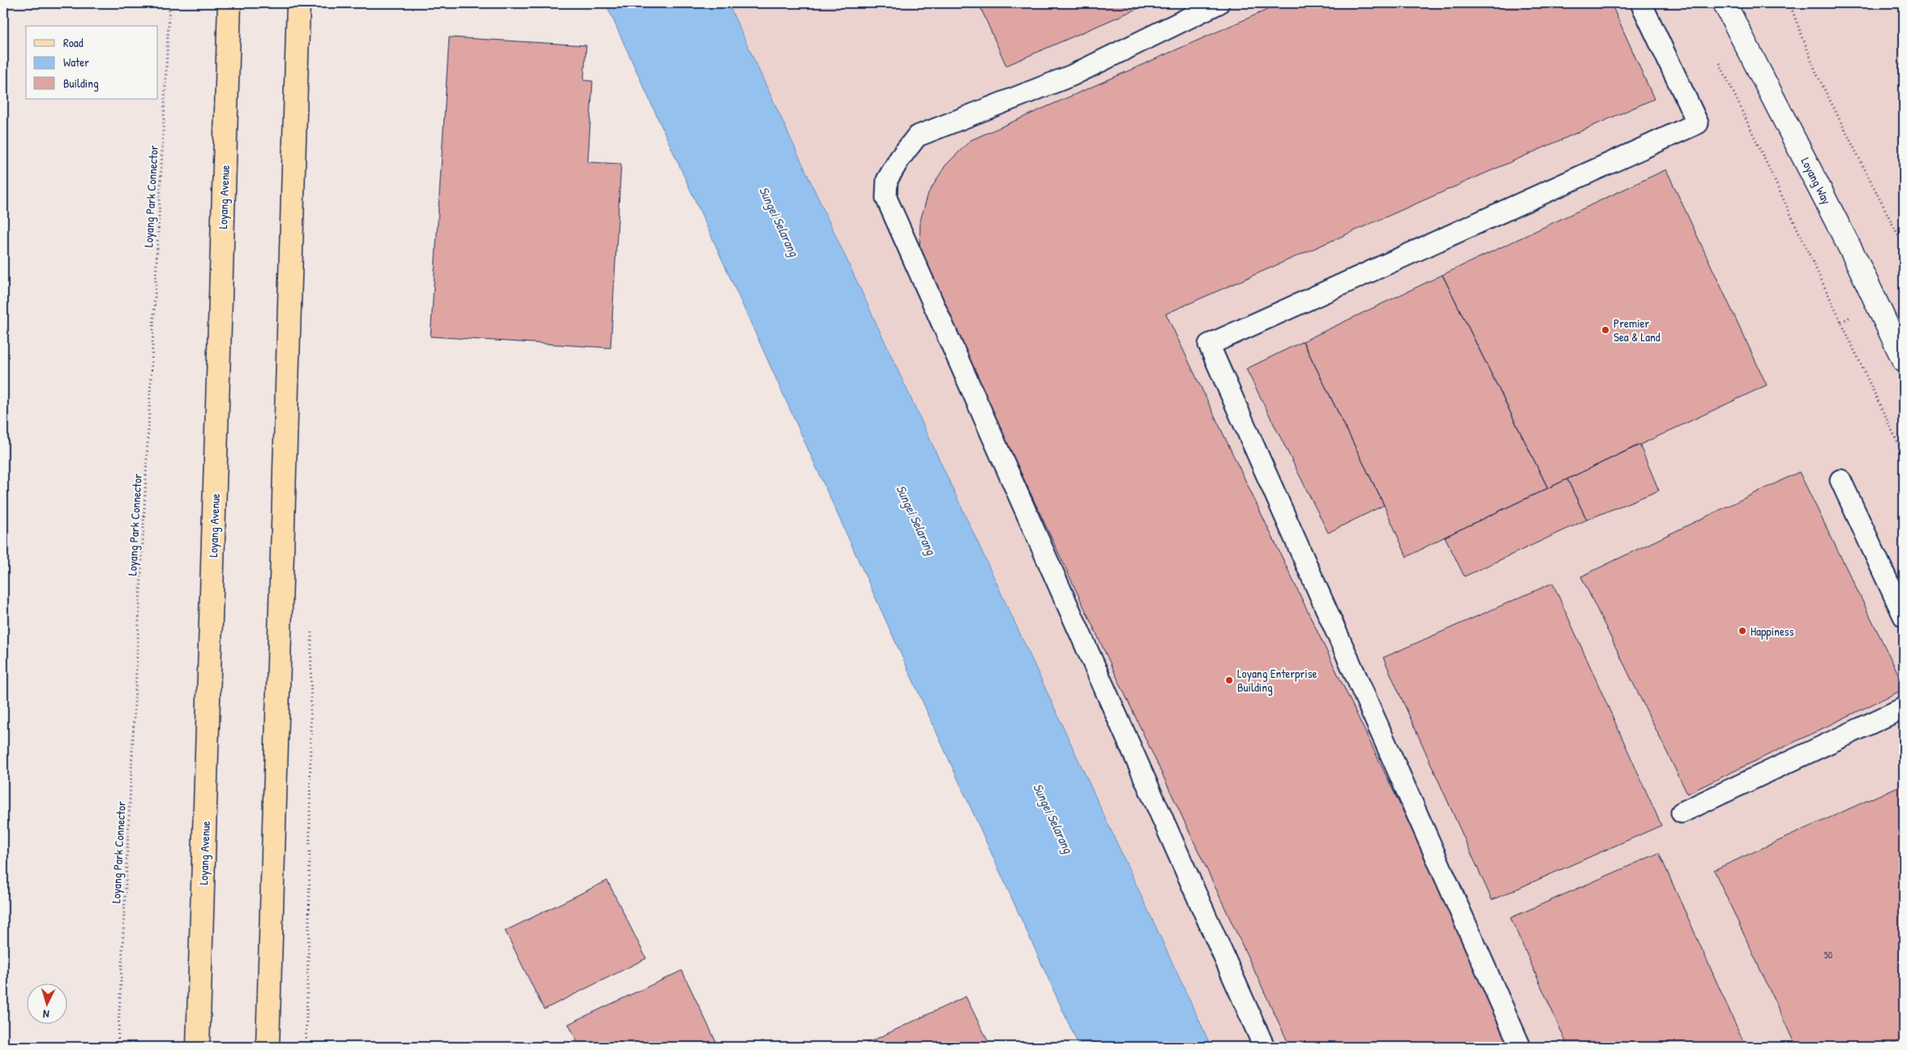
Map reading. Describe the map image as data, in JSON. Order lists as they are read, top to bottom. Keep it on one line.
{"streets":{"main road":["Loyang Avenue"],"street":["Loyang Way"],"path":["Loyang Park Connector"]},"water":["Sungei Selarang"],"places":["Premier Sea & Land","Happiness","Loyang Enterprise Building"],"house_numbers":["50"],"legend":["Road","Water","Building"],"north":"bottom"}
